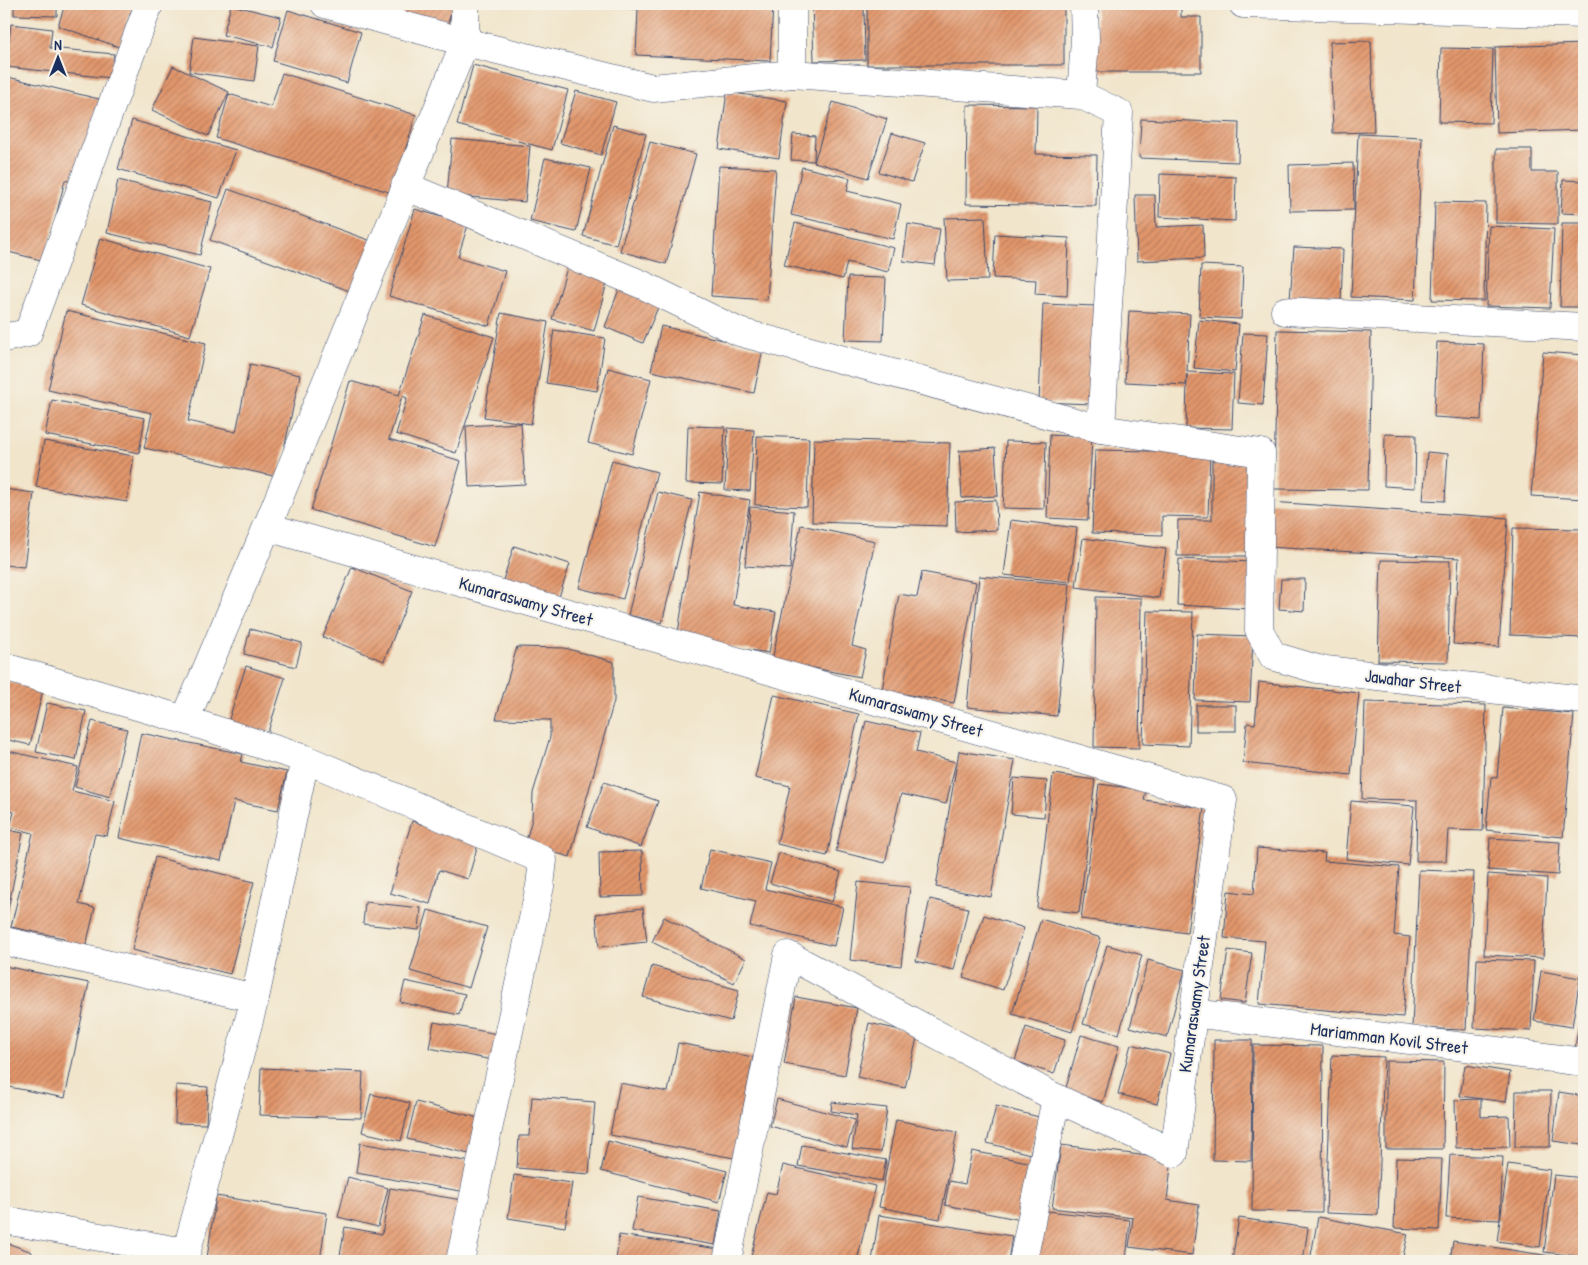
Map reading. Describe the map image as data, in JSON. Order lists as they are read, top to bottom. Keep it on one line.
{"streets":{"street":["Kumaraswamy Street","Jawahar Street","Mariamman Kovil Street"]},"crossings":[["Kumaraswamy Street","Mariamman Kovil Street"]],"north":"top"}
